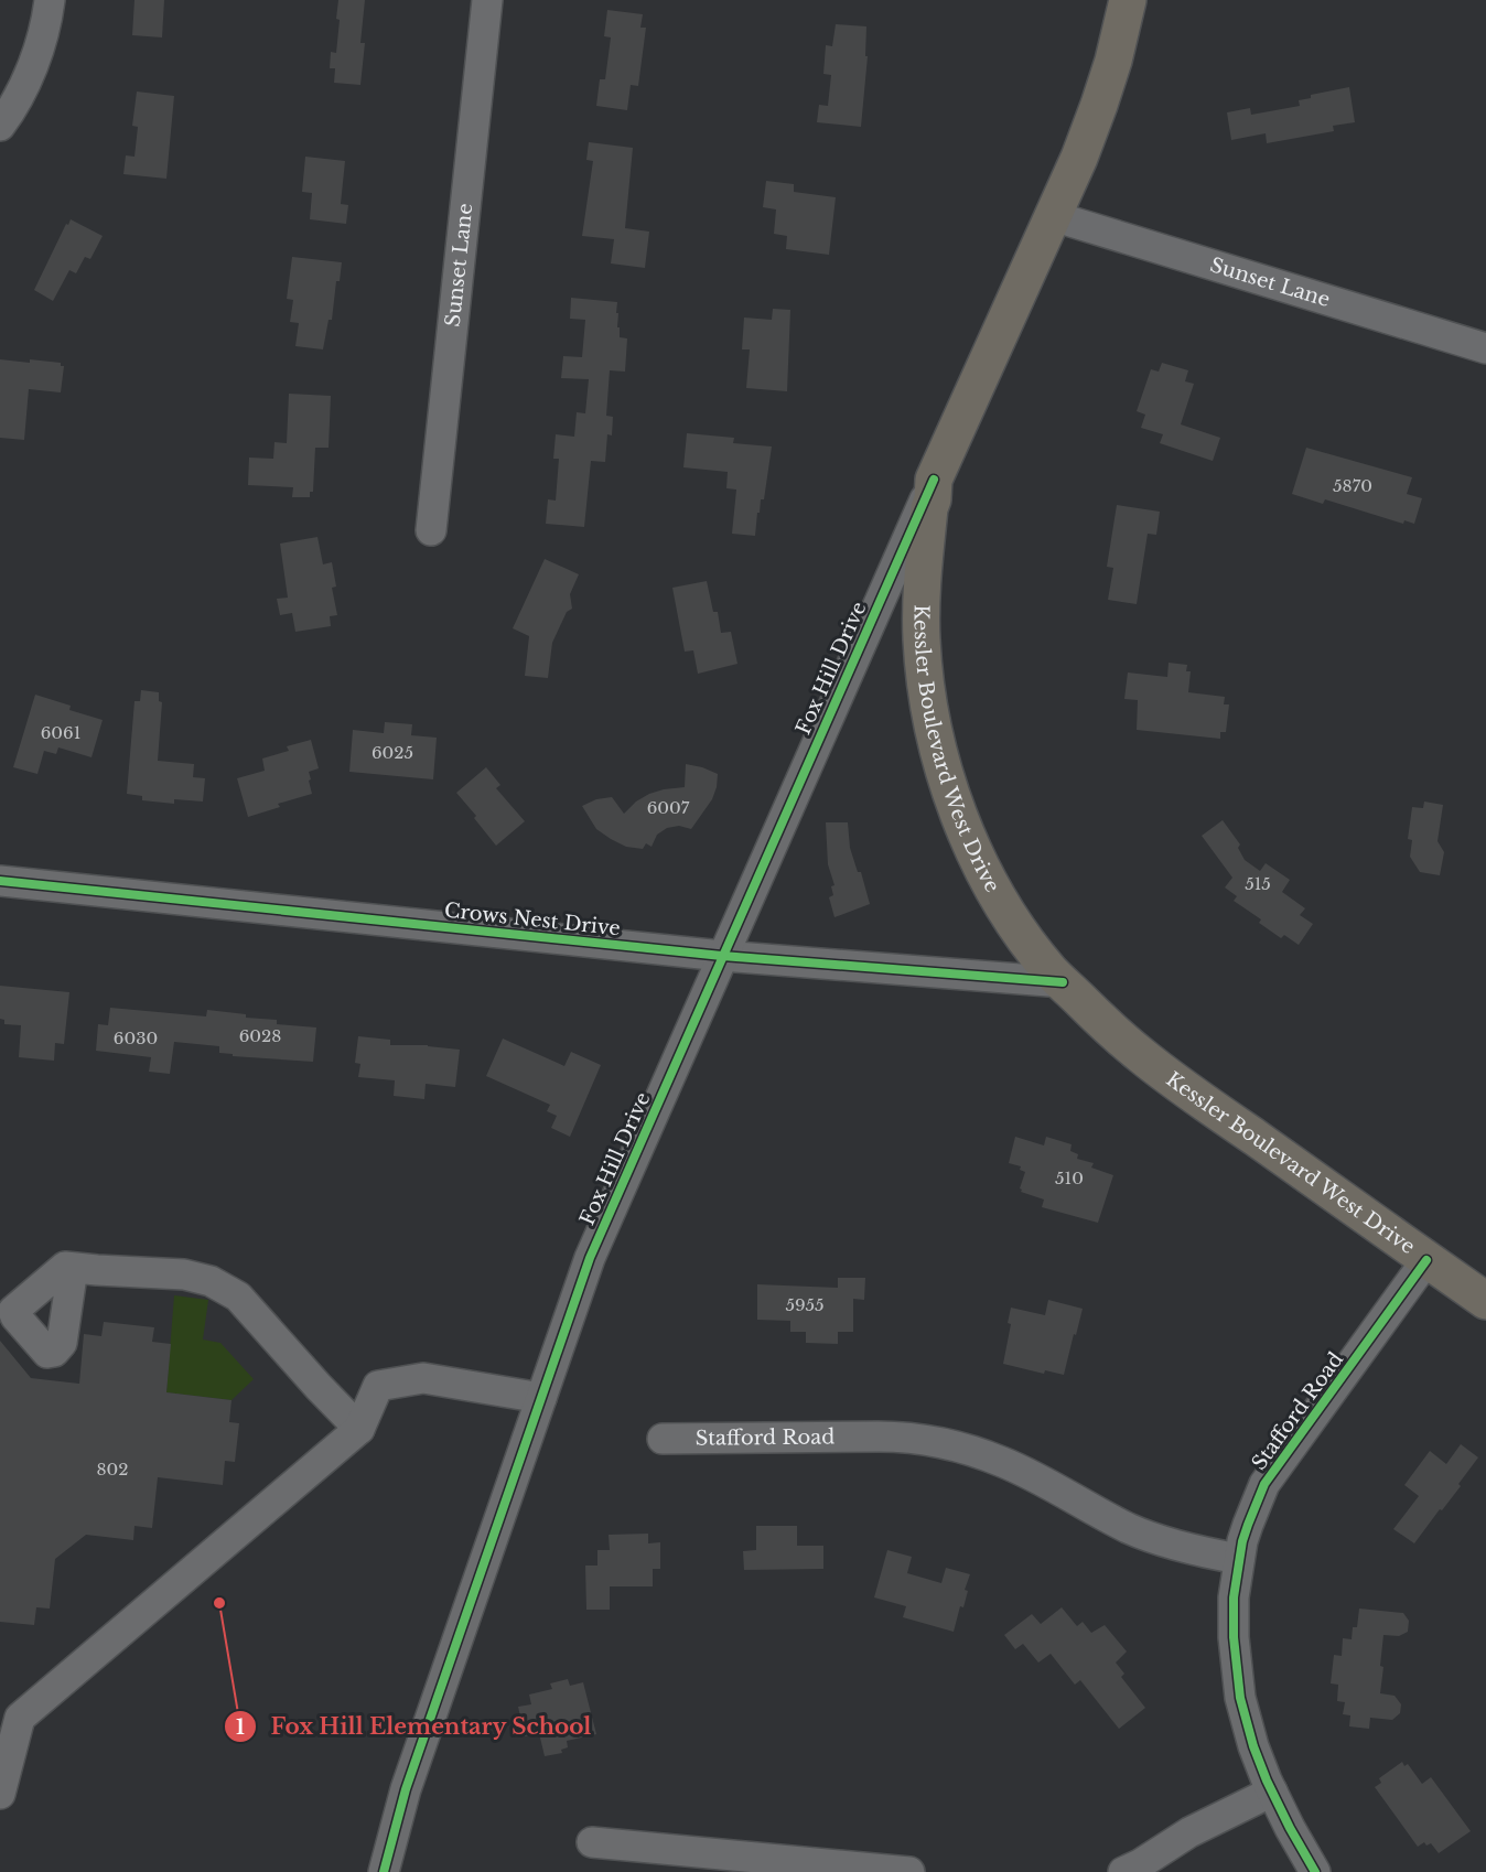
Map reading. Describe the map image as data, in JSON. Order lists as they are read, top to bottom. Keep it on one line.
{"streets":{"main road":["Kessler Boulevard West Drive"],"street":["Sunset Lane","Fox Hill Drive","Crows Nest Drive","Stafford Road"]},"crossings":[["Sunset Lane","Kessler Boulevard West Drive"],["Fox Hill Drive","Kessler Boulevard West Drive"],["Fox Hill Drive","Crows Nest Drive"],["Kessler Boulevard West Drive","Crows Nest Drive"],["Kessler Boulevard West Drive","Stafford Road"]],"places":["Fox Hill Elementary School"],"house_numbers":["5870","6061","6025","6007","515","6028","6030","510","5955","802"]}
